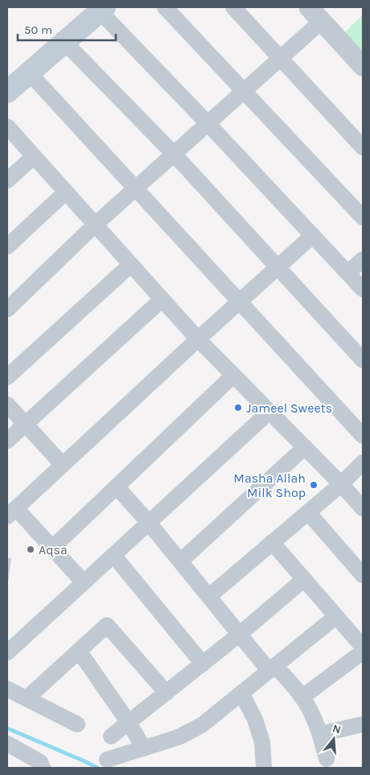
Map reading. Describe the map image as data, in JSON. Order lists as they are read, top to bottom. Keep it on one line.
{"places":["Jameel Sweets","Masha Allah Milk Shop","Aqsa"],"scale_bar":"50 m","north":"top"}
